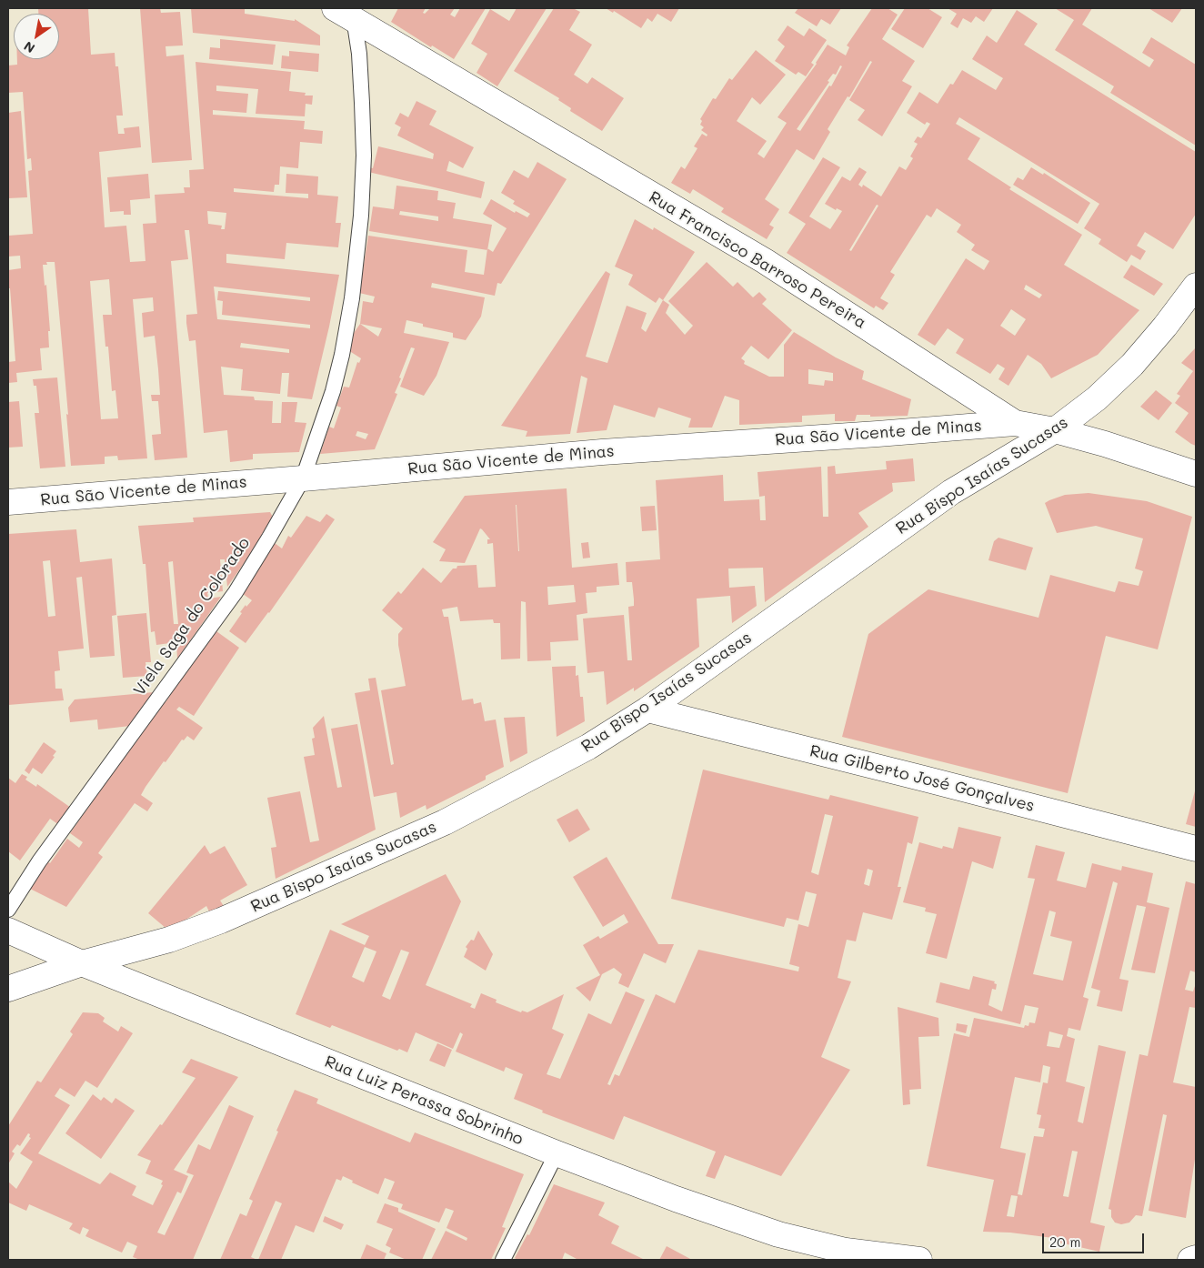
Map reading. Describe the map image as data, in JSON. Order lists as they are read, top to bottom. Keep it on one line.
{"streets":{"street":["Rua Francisco Barroso Pereira","Rua São Vicente de Minas","Rua Bispo Isaías Sucasas","Rua Gilberto José Gonçalves","Rua Luiz Perassa Sobrinho"],"lane":["Viela Saga do Colorado"]},"crossings":[["Rua Francisco Barroso Pereira","Rua São Vicente de Minas"],["Rua Francisco Barroso Pereira","Rua Bispo Isaías Sucasas"],["Rua Francisco Barroso Pereira","Viela Saga do Colorado"],["Rua São Vicente de Minas","Viela Saga do Colorado"],["Rua Bispo Isaías Sucasas","Rua Gilberto José Gonçalves"],["Rua Bispo Isaías Sucasas","Rua Luiz Perassa Sobrinho"]],"scale_bar":"20 m","north":"bottom left"}
